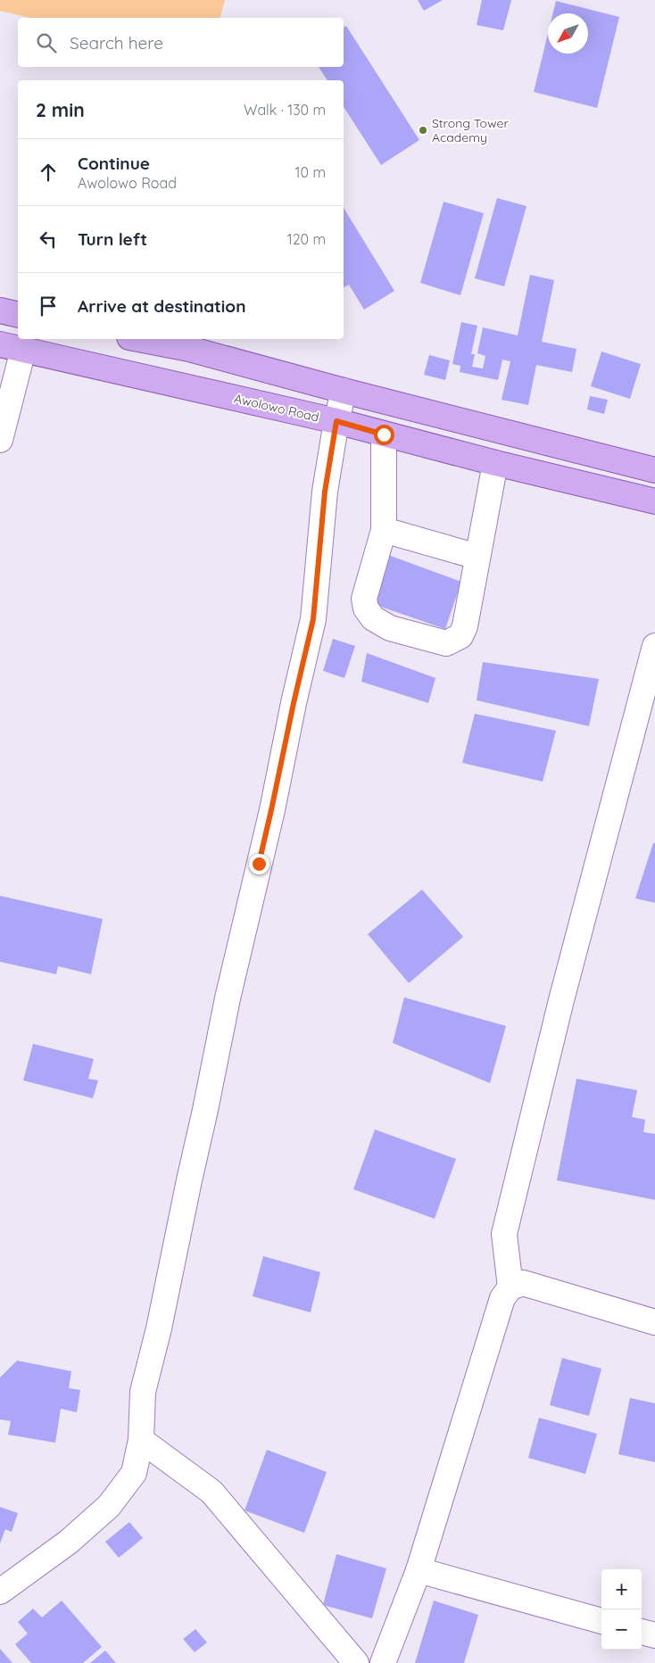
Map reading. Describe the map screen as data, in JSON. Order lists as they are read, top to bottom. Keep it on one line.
{"streets":{"main road":["Awolowo Road"]},"places":["Strong Tower Academy"],"north":"bottom left","page":{"search":"Search here","heading":["2 min","Walk · 130 m"],"list":[["Continue","Awolowo Road","10 m"],["Turn left","120 m"],"Arrive at destination"],"map_buttons":["+","−"]}}
